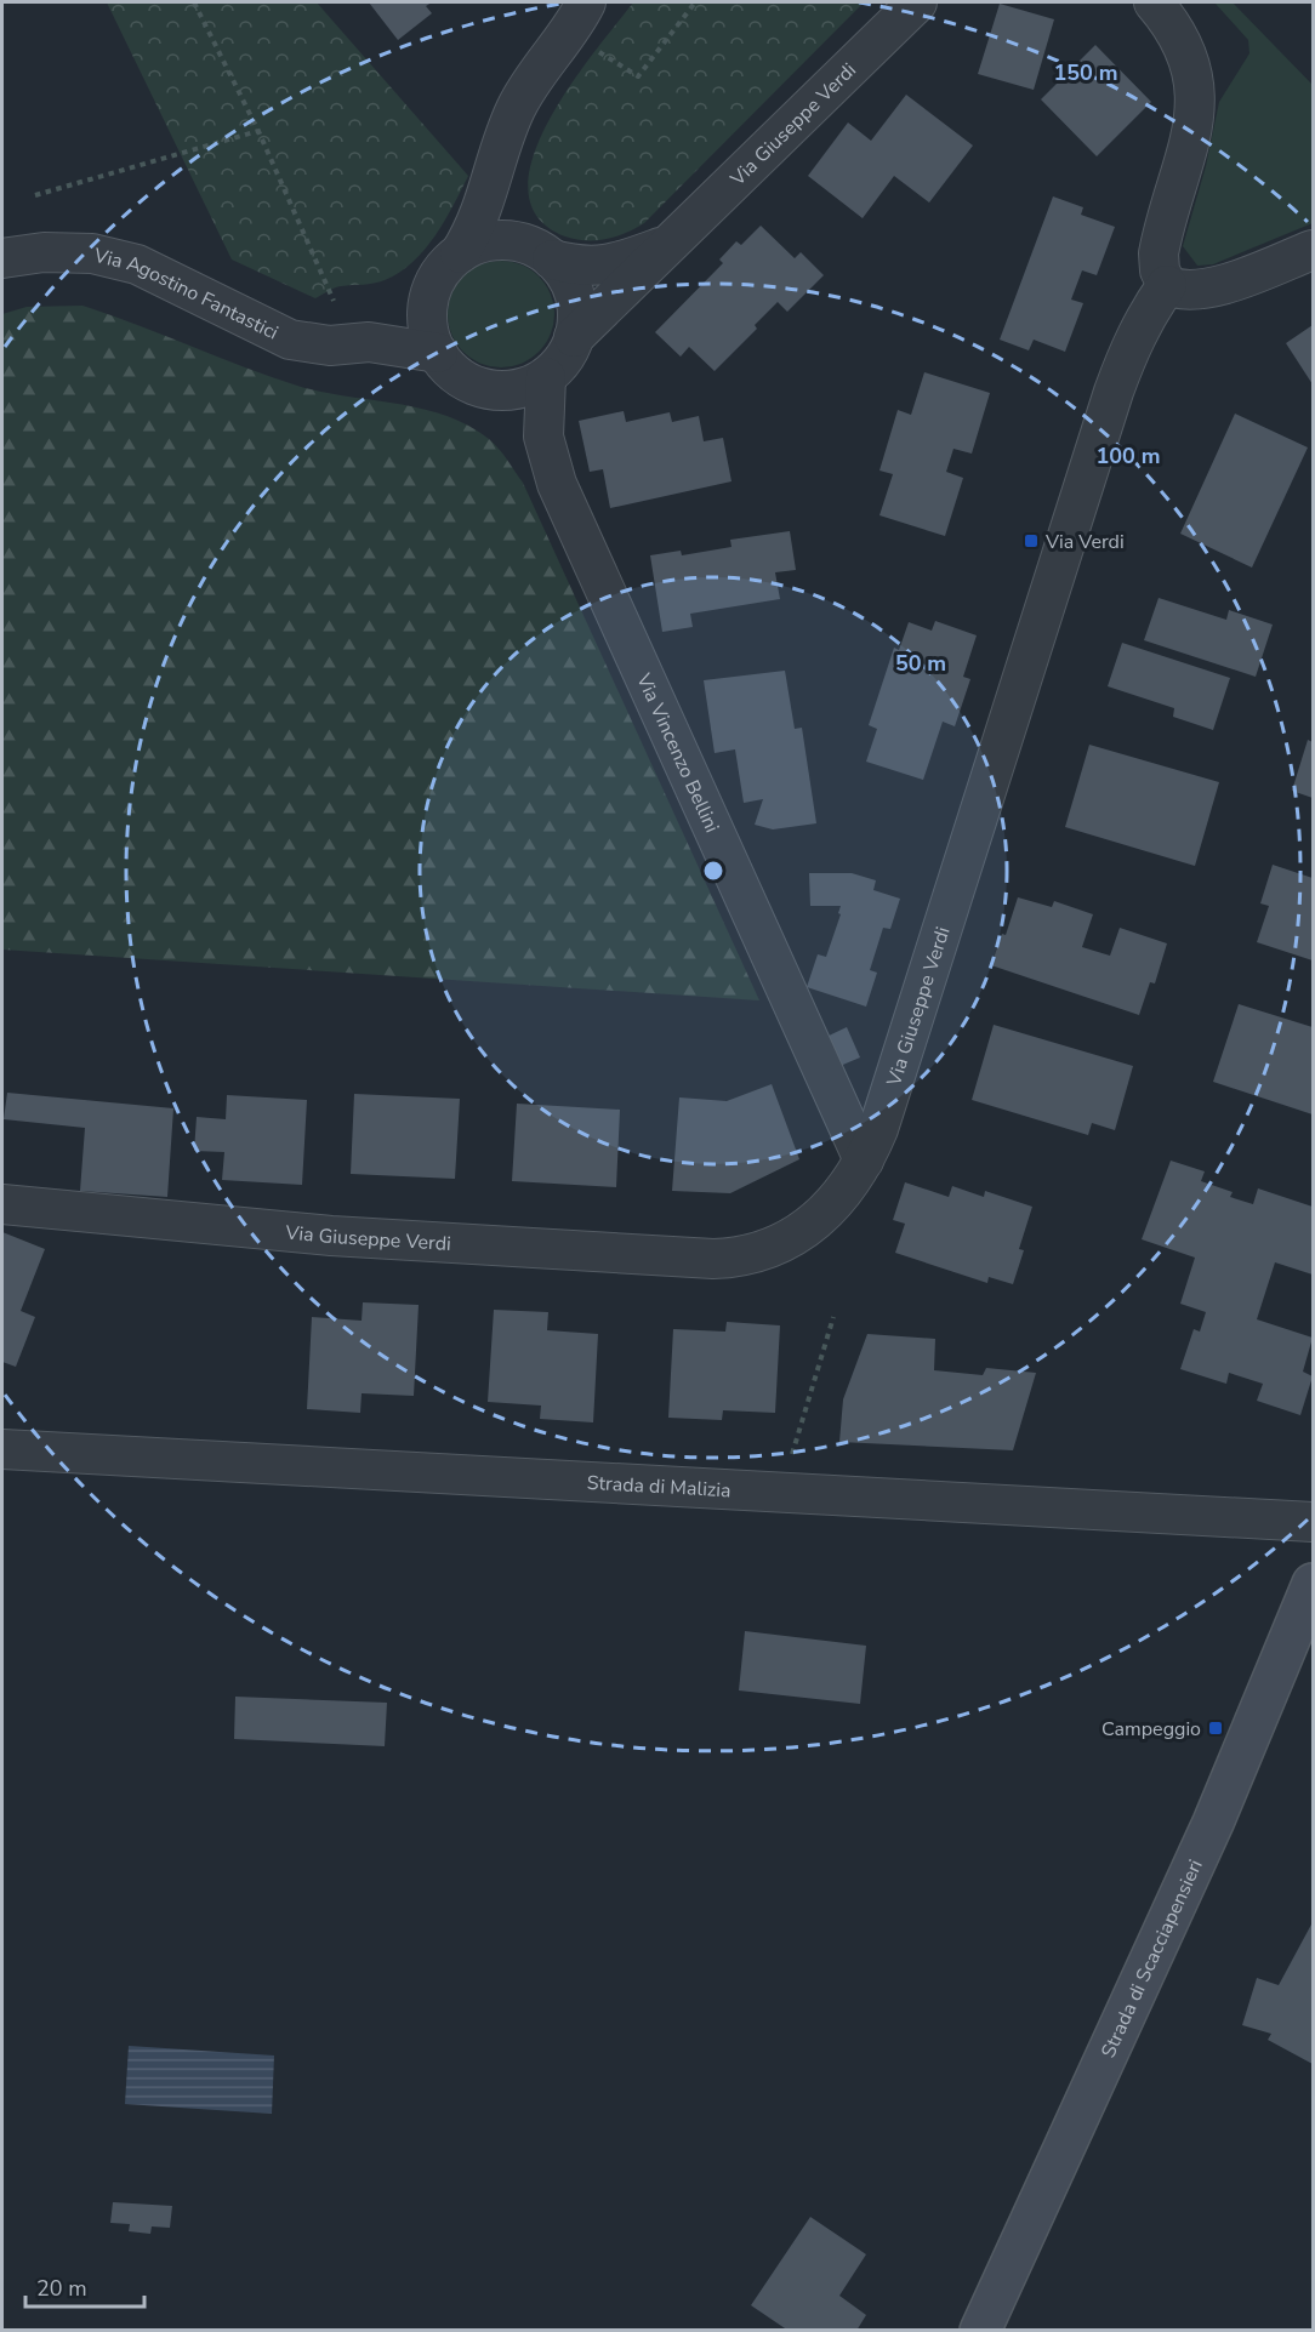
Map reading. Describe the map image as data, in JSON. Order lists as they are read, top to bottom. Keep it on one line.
{"streets":{"street":["Via Giuseppe Verdi","Via Agostino Fantastici","Via Vincenzo Bellini","Strada di Malizia","Strada di Scacciapensieri"]},"crossings":[["Via Giuseppe Verdi","Via Agostino Fantastici"],["Via Giuseppe Verdi","Via Vincenzo Bellini"],["Via Agostino Fantastici","Via Vincenzo Bellini"]],"places":{"transit":["Via Verdi","Campeggio"]},"scale_bar":"20 m","rings":["150 m","100 m","50 m"]}
